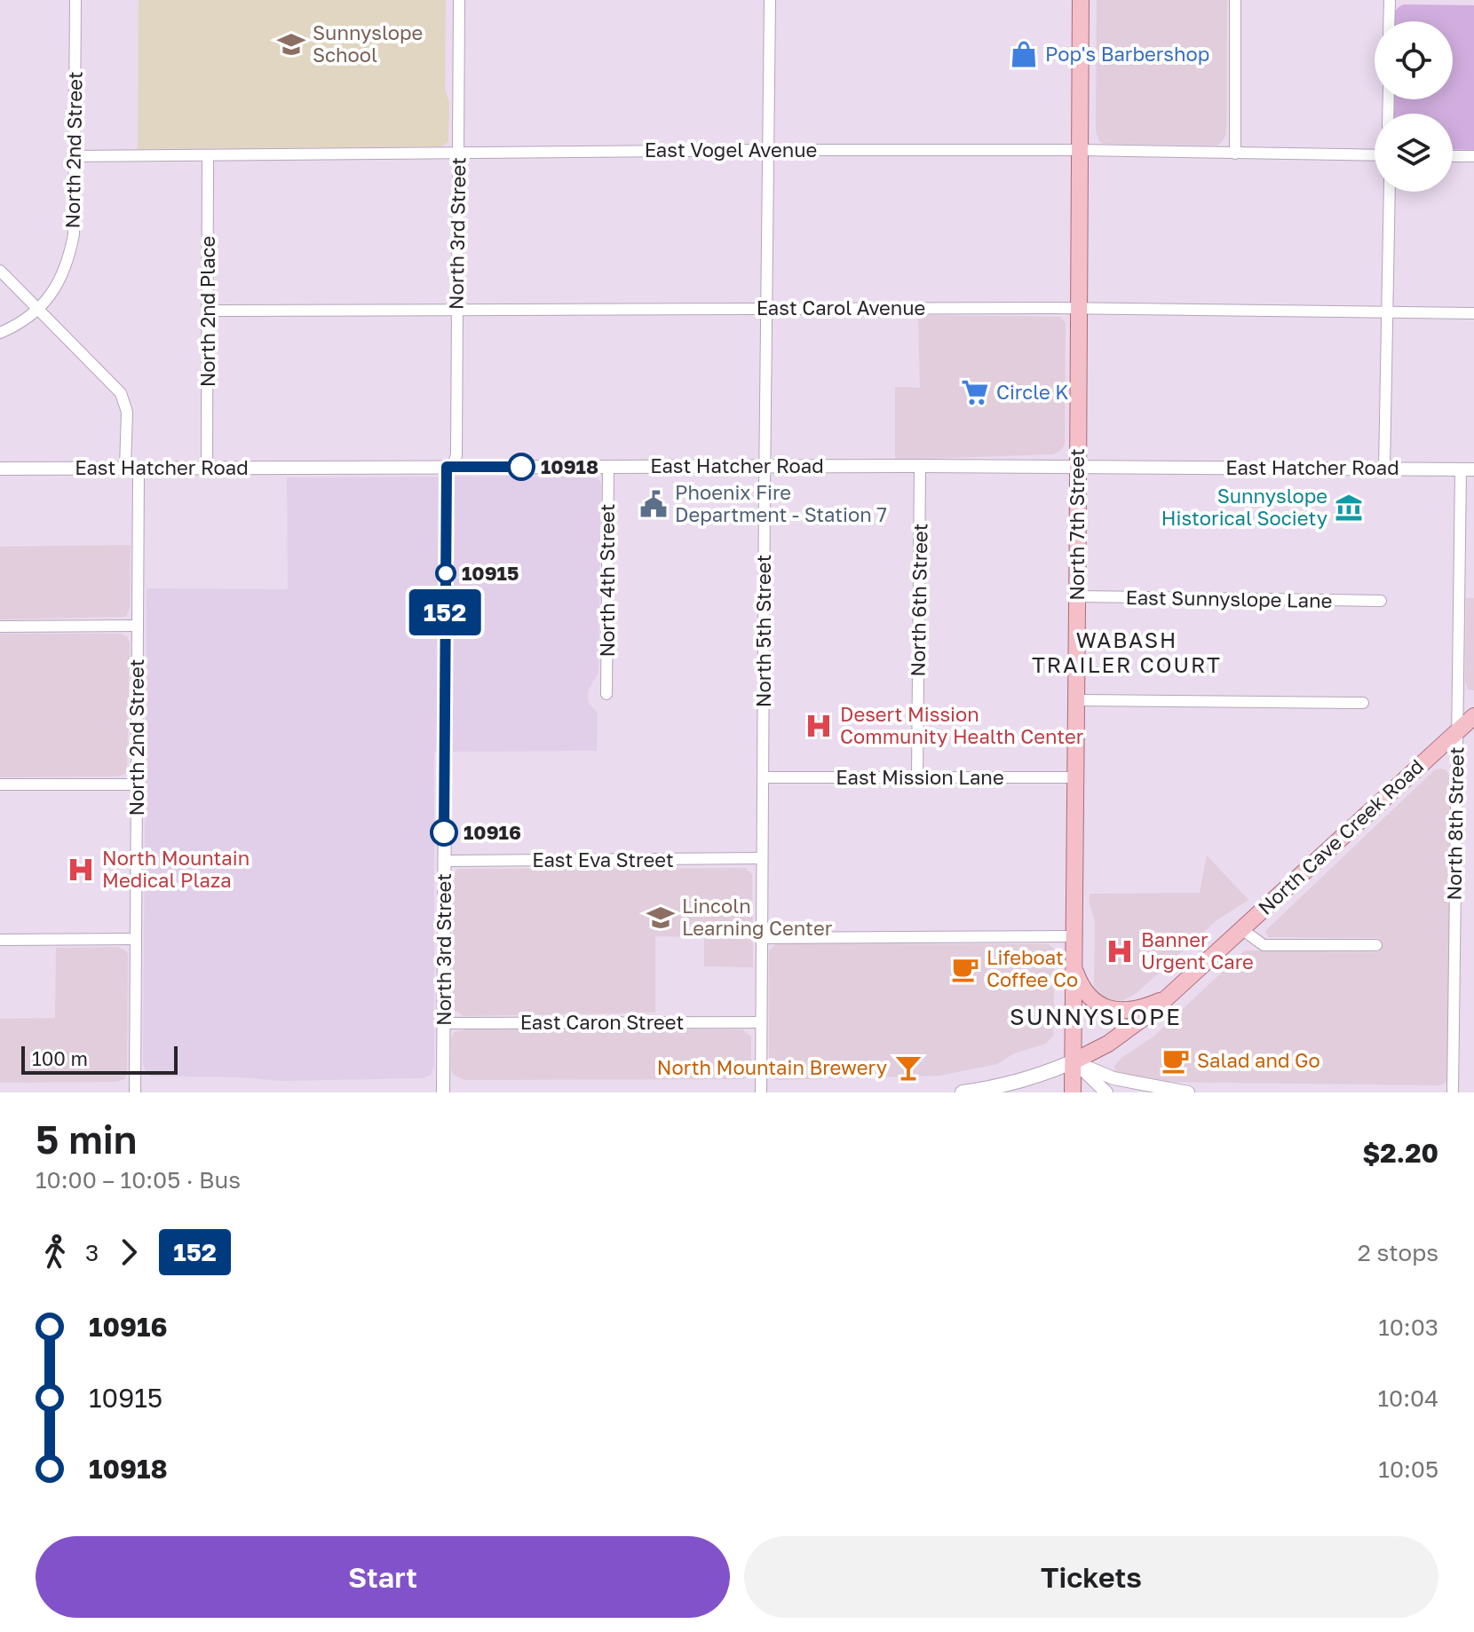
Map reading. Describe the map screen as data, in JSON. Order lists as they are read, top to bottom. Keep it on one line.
{"streets":{"main road":["North 7th Street","North Cave Creek Road"],"street":["North 2nd Street","East Vogel Avenue","North 3rd Street","East Carol Avenue","North 2nd Place","East Hatcher Road","North 4th Street","East Sunnyslope Lane","North 6th Street","North 5th Street","East Mission Lane","North 8th Street","East Eva Street","East Caron Street"]},"crossings":[["North 2nd Street","East Vogel Avenue"],["North 2nd Street","East Hatcher Road"],["East Vogel Avenue","North 3rd Street"],["East Vogel Avenue","North 2nd Place"],["East Vogel Avenue","North 7th Street"],["East Vogel Avenue","North 5th Street"],["North 3rd Street","East Carol Avenue"],["North 3rd Street","East Hatcher Road"],["North 3rd Street","East Eva Street"],["North 3rd Street","East Caron Street"],["East Carol Avenue","North 2nd Place"],["East Carol Avenue","North 7th Street"],["East Carol Avenue","North 5th Street"],["North 2nd Place","East Hatcher Road"],["East Hatcher Road","North 7th Street"],["East Hatcher Road","North 4th Street"],["East Hatcher Road","North 6th Street"],["East Hatcher Road","North 5th Street"],["East Hatcher Road","North 8th Street"],["North 7th Street","East Sunnyslope Lane"],["North 7th Street","East Mission Lane"],["North 7th Street","North Cave Creek Road"],["North 6th Street","East Mission Lane"],["North 5th Street","East Mission Lane"],["North 5th Street","East Eva Street"],["North 5th Street","East Caron Street"],["North 8th Street","North Cave Creek Road"]],"districts":["WABASH TRAILER COURT","SUNNYSLOPE"],"places":{"school or university":["Sunnyslope School","Lincoln Learning Center"],"shop":["Pop's Barbershop"],"supermarket":["Circle K"],"other":["10918","10915","10916"],"public building":["Phoenix Fire Department - Station 7"],"museum":["Sunnyslope Historical Society"],"hospital":["Desert Mission Community Health Center","North Mountain Medical Plaza","Banner Urgent Care"],"cafe":["Lifeboat Coffee Co","Salad and Go"],"bar":["North Mountain Brewery"]},"lines":["bus line 152"],"scale_bar":"100 m","page":{"on_map":"152","scale":"100 m","heading":["5 min","10:00 – 10:05 · Bus","$2.20"],"legs":["3","152","2 stops"],"list":[{"name":"10916","value":"10:03"},{"name":"10915","value":"10:04"},{"name":"10918","value":"10:05"}],"buttons":["Start","Tickets"]}}
